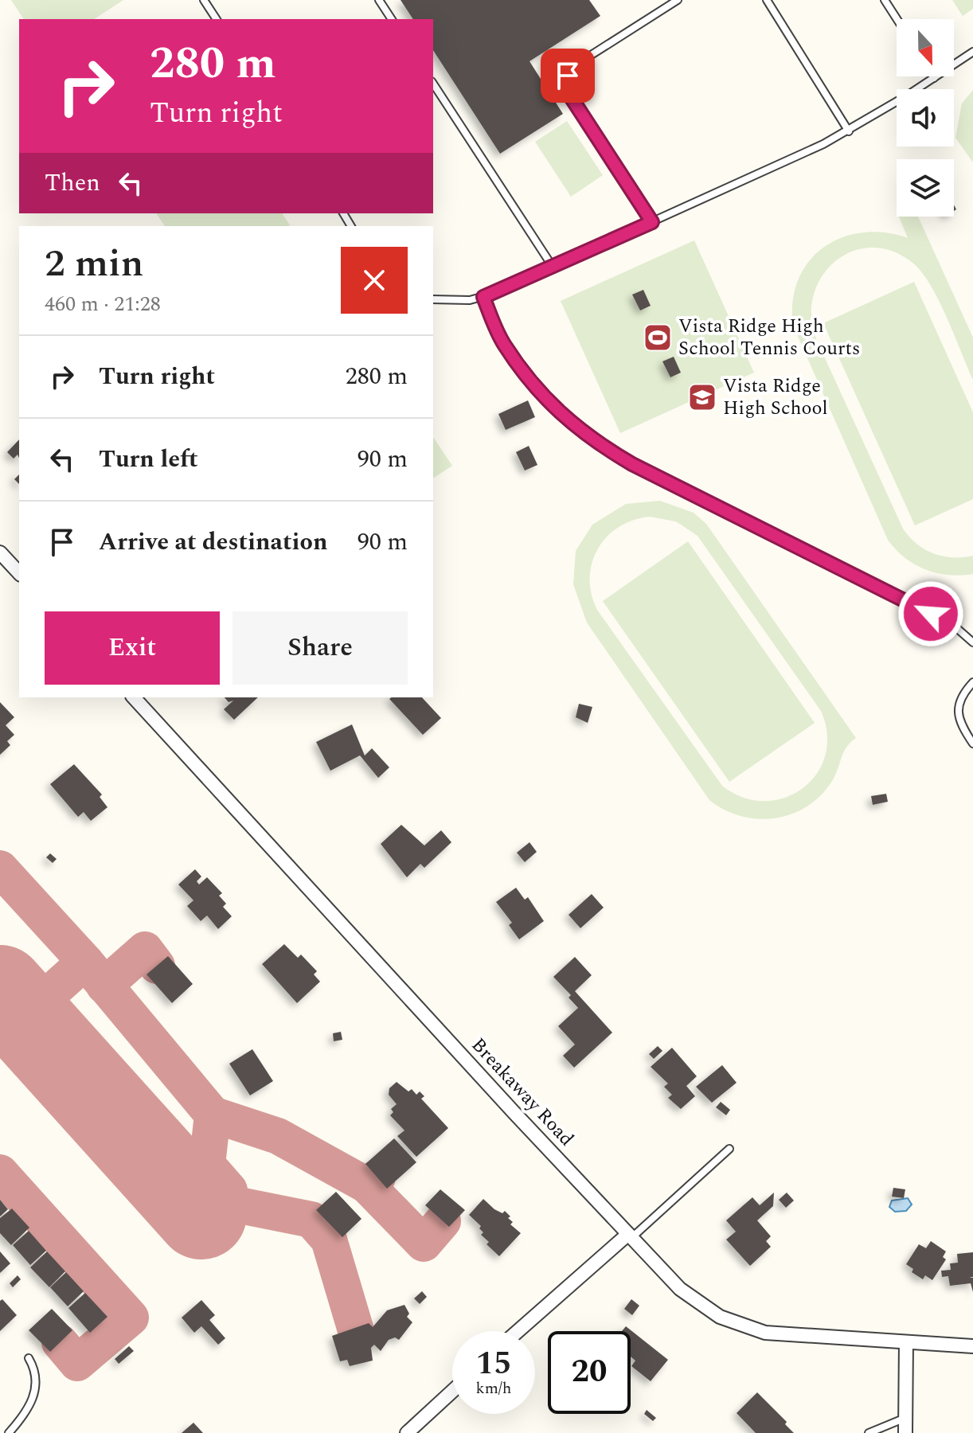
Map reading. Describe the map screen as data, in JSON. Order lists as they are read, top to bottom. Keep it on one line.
{"streets":{"street":["Breakaway Road"]},"places":{"sports":["Vista Ridge High School Tennis Courts"],"school or university":["Vista Ridge High School"]},"north":"bottom","page":{"turn":["280 m","Turn right"],"then":"Then","heading":["2 min","460 m · 21:28"],"list":[{"name":"Turn right","value":"280 m"},{"name":"Turn left","value":"90 m"},{"name":"Arrive at destination","value":"90 m"}],"buttons":["Exit","Share"],"speed":"15 km/h","limit":"20"}}
